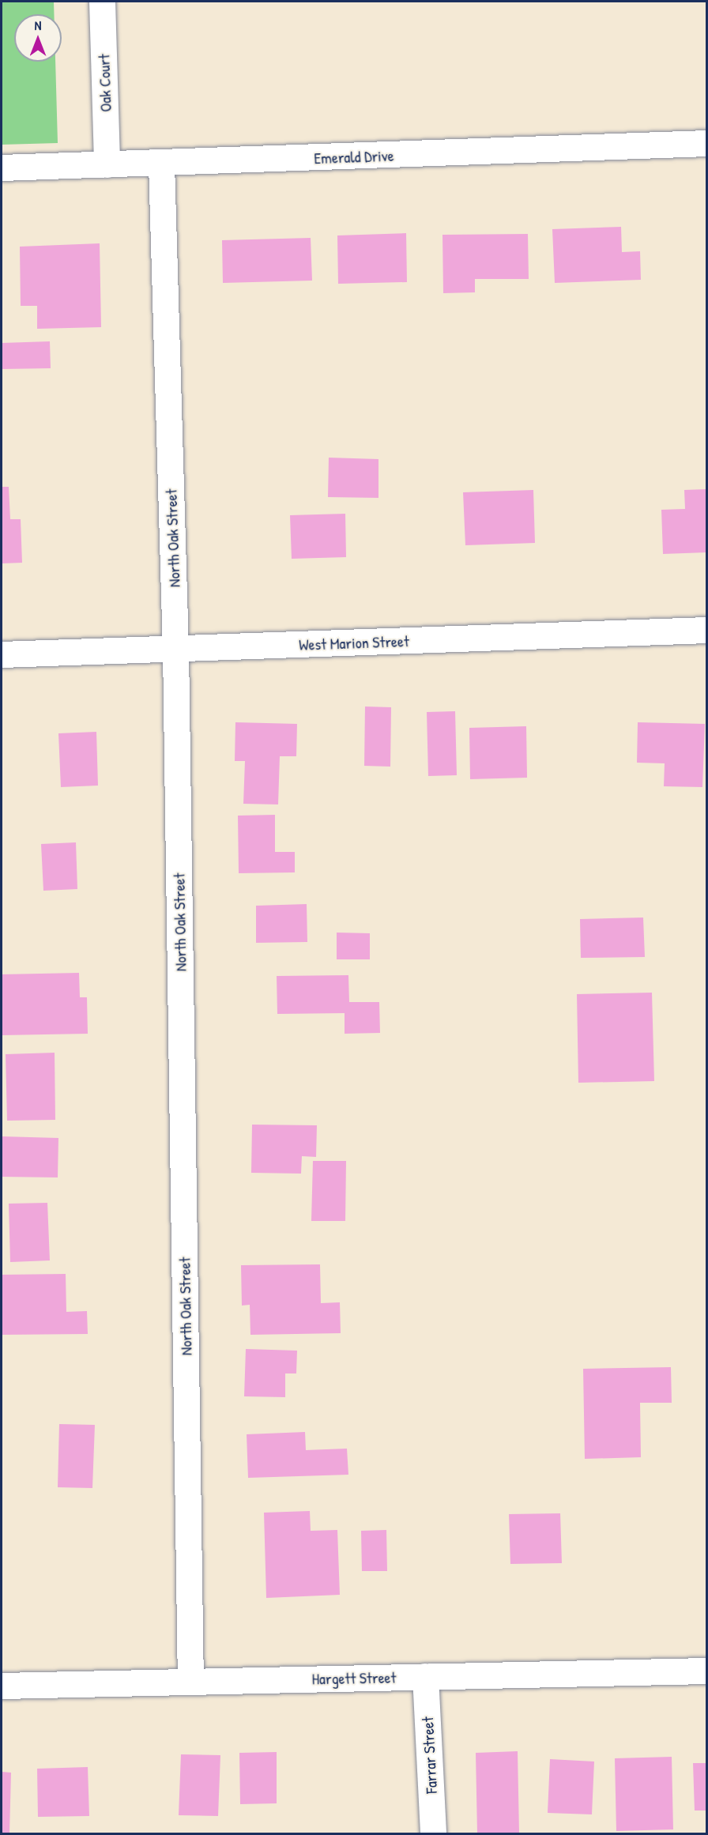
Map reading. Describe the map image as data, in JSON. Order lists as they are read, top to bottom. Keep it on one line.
{"streets":{"street":["Oak Court","Emerald Drive","North Oak Street","West Marion Street","Hargett Street","Farrar Street"]},"crossings":[["Oak Court","Emerald Drive"],["Emerald Drive","North Oak Street"],["North Oak Street","West Marion Street"],["North Oak Street","Hargett Street"],["Hargett Street","Farrar Street"]],"north":"top"}
